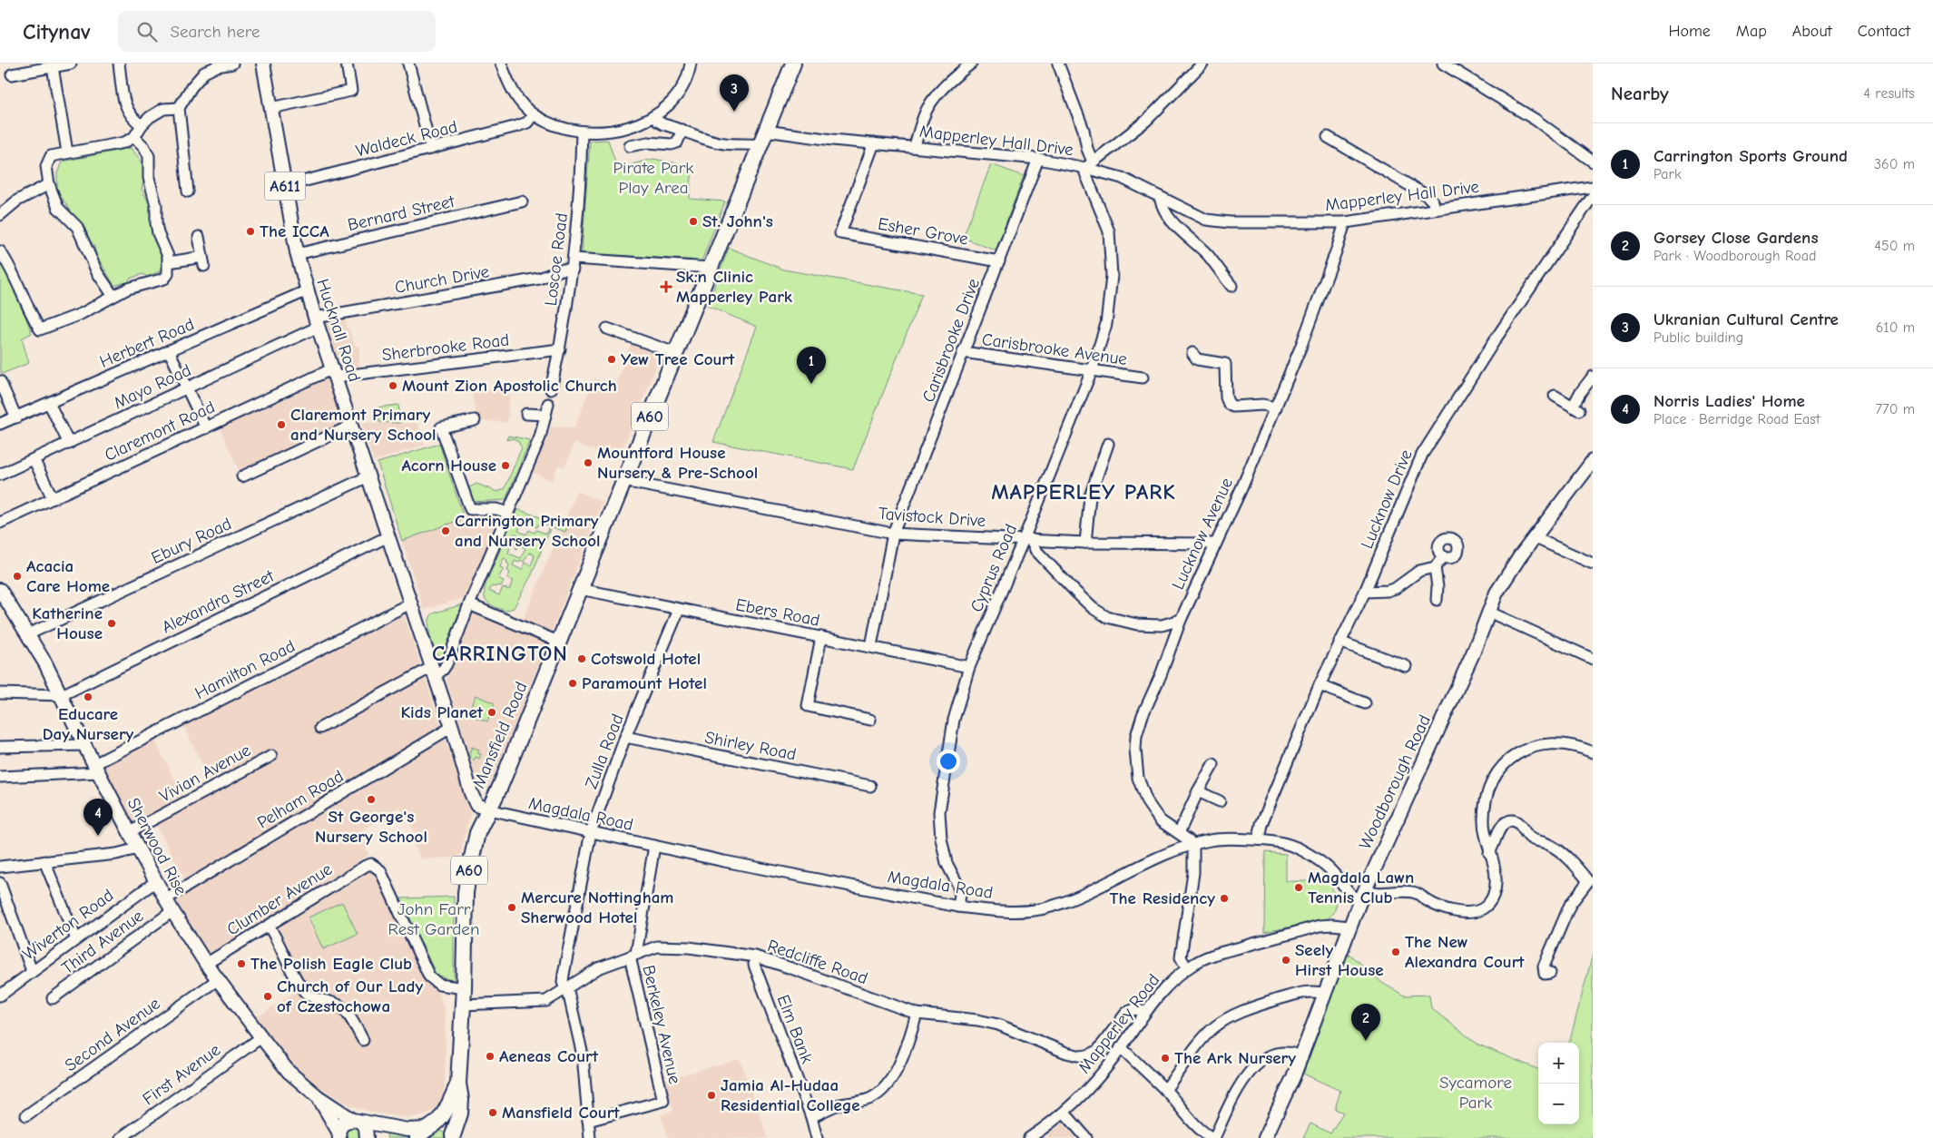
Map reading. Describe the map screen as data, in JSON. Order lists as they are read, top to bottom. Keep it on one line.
{"streets":{"highway":["A60","Mansfield Road"],"main road":["A611","Hucknall Road","Woodborough Road","Sherwood Rise"],"street":["Waldeck Road","Mapperley Hall Drive","Bernard Street","Esher Grove","Loscoe Road","Church Drive","Carisbrooke Drive","Herbert Road","Sherbrooke Road","Carisbrooke Avenue","Mayo Road","Claremont Road","Lucknow Drive","Tavistock Drive","Lucknow Avenue","Ebury Road","Cyprus Road","Alexandra Street","Ebers Road","Hamilton Road","Shirley Road","Zulla Road","Vivian Avenue","Pelham Road","Magdala Road","Clumber Avenue","Wiverton Road","Third Avenue","Redcliffe Road","Mapperley Road","Berkeley Avenue","Elm Bank","Second Avenue","First Avenue"]},"crossings":[["Waldeck Road","Hucknall Road"],["Mapperley Hall Drive","Esher Grove"],["Mapperley Hall Drive","Carisbrooke Drive"],["Mapperley Hall Drive","Lucknow Drive"],["Mapperley Hall Drive","Lucknow Avenue"],["Mapperley Hall Drive","Cyprus Road"],["Mapperley Hall Drive","Mansfield Road"],["Bernard Street","Hucknall Road"],["Esher Grove","Carisbrooke Drive"],["Loscoe Road","Church Drive"],["Loscoe Road","Sherbrooke Road"],["Church Drive","Hucknall Road"],["Church Drive","Mayo Road"],["Hucknall Road","Herbert Road"],["Hucknall Road","Sherbrooke Road"],["Hucknall Road","Mayo Road"],["Hucknall Road","Claremont Road"],["Hucknall Road","Ebury Road"],["Hucknall Road","Alexandra Street"],["Hucknall Road","Hamilton Road"],["Hucknall Road","Mansfield Road"],["Hucknall Road","Pelham Road"],["Hucknall Road","Magdala Road"],["Carisbrooke Drive","Carisbrooke Avenue"],["Carisbrooke Drive","Tavistock Drive"],["Carisbrooke Drive","Ebers Road"],["Sherbrooke Road","Claremont Road"],["Carisbrooke Avenue","Cyprus Road"],["Lucknow Drive","Magdala Road"],["Tavistock Drive","Lucknow Avenue"],["Tavistock Drive","Cyprus Road"],["Tavistock Drive","Mansfield Road"],["Lucknow Avenue","Magdala Road"],["Ebury Road","Sherwood Rise"],["Cyprus Road","Ebers Road"],["Cyprus Road","Magdala Road"],["Alexandra Street","Sherwood Rise"],["Ebers Road","Mansfield Road"],["Ebers Road","Zulla Road"],["Hamilton Road","Sherwood Rise"],["Mansfield Road","Magdala Road"],["Mansfield Road","Clumber Avenue"],["Mansfield Road","Redcliffe Road"],["Shirley Road","Zulla Road"],["Zulla Road","Magdala Road"],["Zulla Road","Redcliffe Road"],["Zulla Road","Berkeley Avenue"],["Vivian Avenue","Sherwood Rise"],["Woodborough Road","Magdala Road"],["Woodborough Road","Mapperley Road"],["Pelham Road","Sherwood Rise"],["Sherwood Rise","Clumber Avenue"],["Sherwood Rise","Wiverton Road"],["Sherwood Rise","Third Avenue"],["Sherwood Rise","Second Avenue"],["Sherwood Rise","First Avenue"],["Redcliffe Road","Mapperley Road"],["Redcliffe Road","Berkeley Avenue"],["Redcliffe Road","Elm Bank"]],"districts":["MAPPERLEY PARK","CARRINGTON"],"parks":["Pirate Park Play Area","John Farr Rest Garden","Sycamore Park"],"places":{"other":["St. John's","The ICCA","Yew Tree Court","Mount Zion Apostolic Church","Claremont Primary and Nursery School","Mountford House Nursery & Pre-School","Acorn House","Carrington Primary and Nursery School","Acacia Care Home","Katherine House","Cotswold Hotel","Paramount Hotel","Educare Day Nursery","Kids Planet","St George's Nursery School","Magdala Lawn Tennis Club","The Residency","Mercure Nottingham Sherwood Hotel","The New Alexandra Court","Seely Hirst House","The Polish Eagle Club","Church of Our Lady of Czestochowa","Aeneas Court","The Ark Nursery","Jamia Al-Hudaa Residential College","Mansfield Court"],"health":["Sk:n Clinic Mapperley Park"]},"page":{"header":"Citynav","search":"Search here","nav":["Home","Map","About","Contact"],"heading":["Nearby","4 results"],"pins":["3","1","4","2"],"list":[{"mark":"1","name":"Carrington Sports Ground","note":"Park","value":"360 m"},{"mark":"2","name":"Gorsey Close Gardens","note":"Park · Woodborough Road","value":"450 m"},{"mark":"3","name":"Ukranian Cultural Centre","note":"Public building","value":"610 m"},{"mark":"4","name":"Norris Ladies' Home","note":"Place · Berridge Road East","value":"770 m"}],"map_buttons":["+","−"]}}
